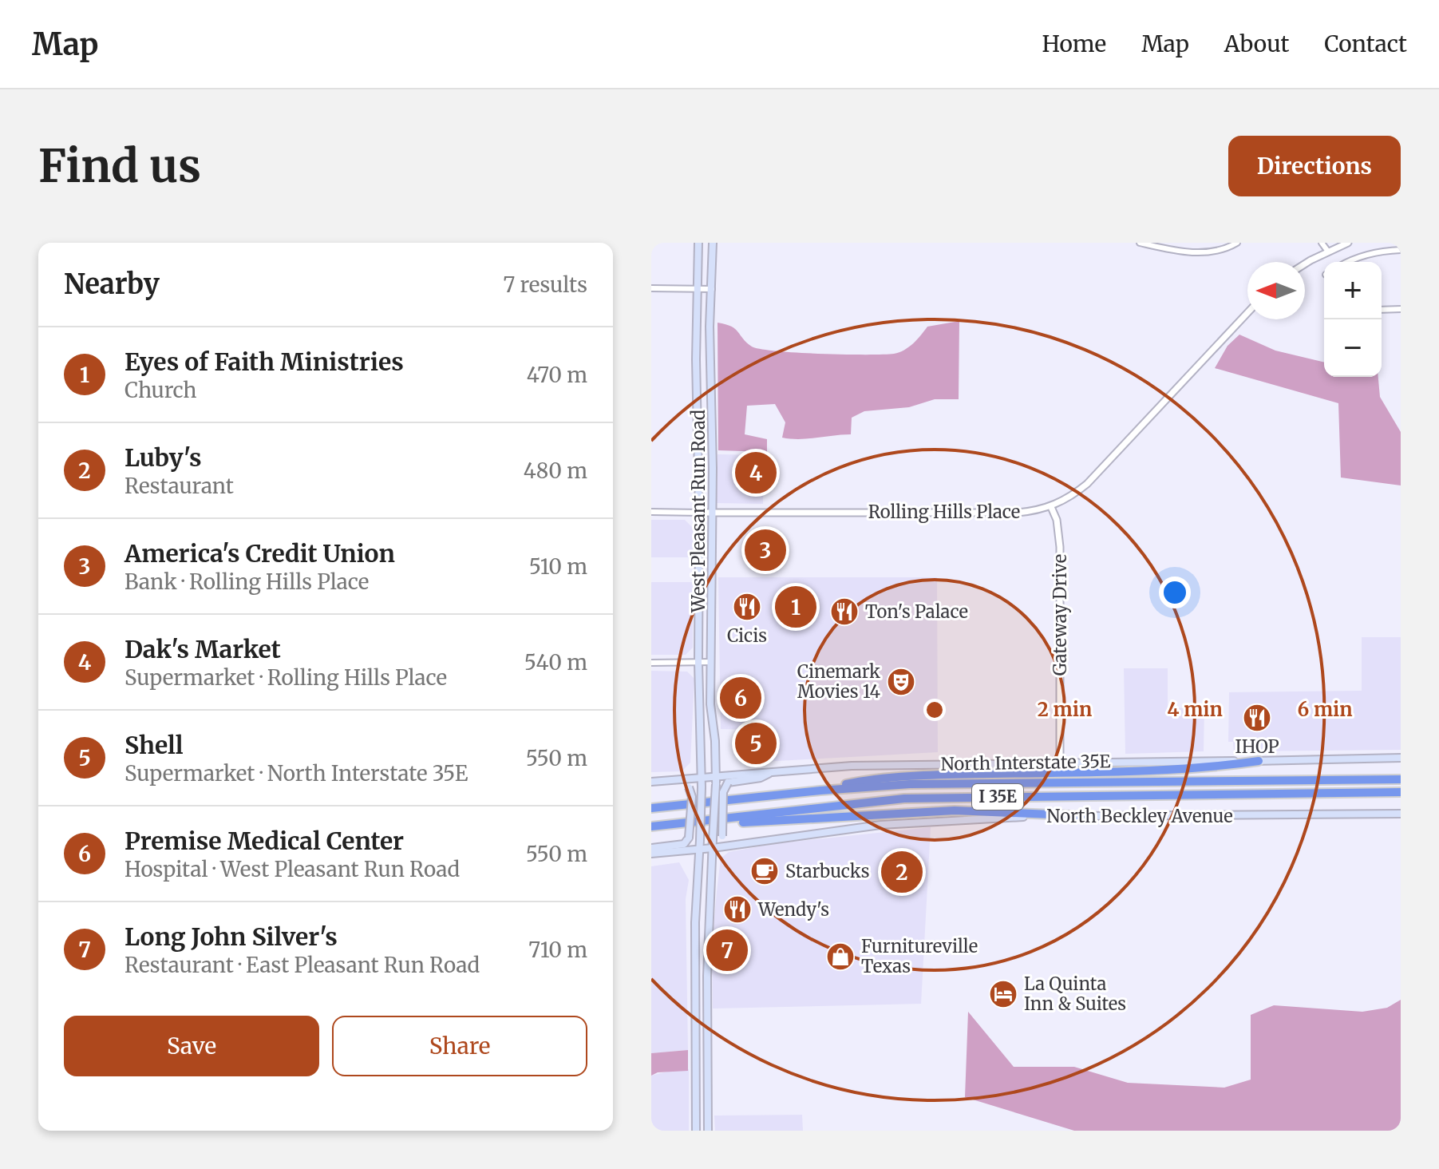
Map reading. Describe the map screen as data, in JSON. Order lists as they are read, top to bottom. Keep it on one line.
{"streets":{"highway":["I 35E"],"main road":["West Pleasant Run Road","North Interstate 35E","North Beckley Avenue"],"street":["Rolling Hills Place","Gateway Drive"]},"crossings":[["West Pleasant Run Road","Rolling Hills Place"],["West Pleasant Run Road","North Interstate 35E"],["West Pleasant Run Road","North Beckley Avenue"],["Rolling Hills Place","Gateway Drive"],["Gateway Drive","North Interstate 35E"]],"places":{"restaurant":["Cicis","Ton's Palace","IHOP","Wendy's"],"theatre":["Cinemark Movies 14"],"cafe":["Starbucks"],"shop":["Furnitureville Texas"],"hotel":["La Quinta Inn & Suites"]},"north":"left","page":{"header":"Map","nav":["Home","Map","About","Contact"],"buttons":["Directions",["Save","Share"]],"title":"Find us","heading":["Nearby","7 results"],"map_buttons":["+","−"],"list":[{"mark":"1","name":"Eyes of Faith Ministries","note":"Church","value":"470 m"},{"mark":"2","name":"Luby's","note":"Restaurant","value":"480 m"},{"mark":"3","name":"America's Credit Union","note":"Bank · Rolling Hills Place","value":"510 m"},{"mark":"4","name":"Dak's Market","note":"Supermarket · Rolling Hills Place","value":"540 m"},{"mark":"5","name":"Shell","note":"Supermarket · North Interstate 35E","value":"550 m"},{"mark":"6","name":"Premise Medical Center","note":"Hospital · West Pleasant Run Road","value":"550 m"},{"mark":"7","name":"Long John Silver's","note":"Restaurant · East Pleasant Run Road","value":"710 m"}],"pins":["4","3","1","6","5","2","7"]},"rings":["2 min","4 min","6 min"]}
